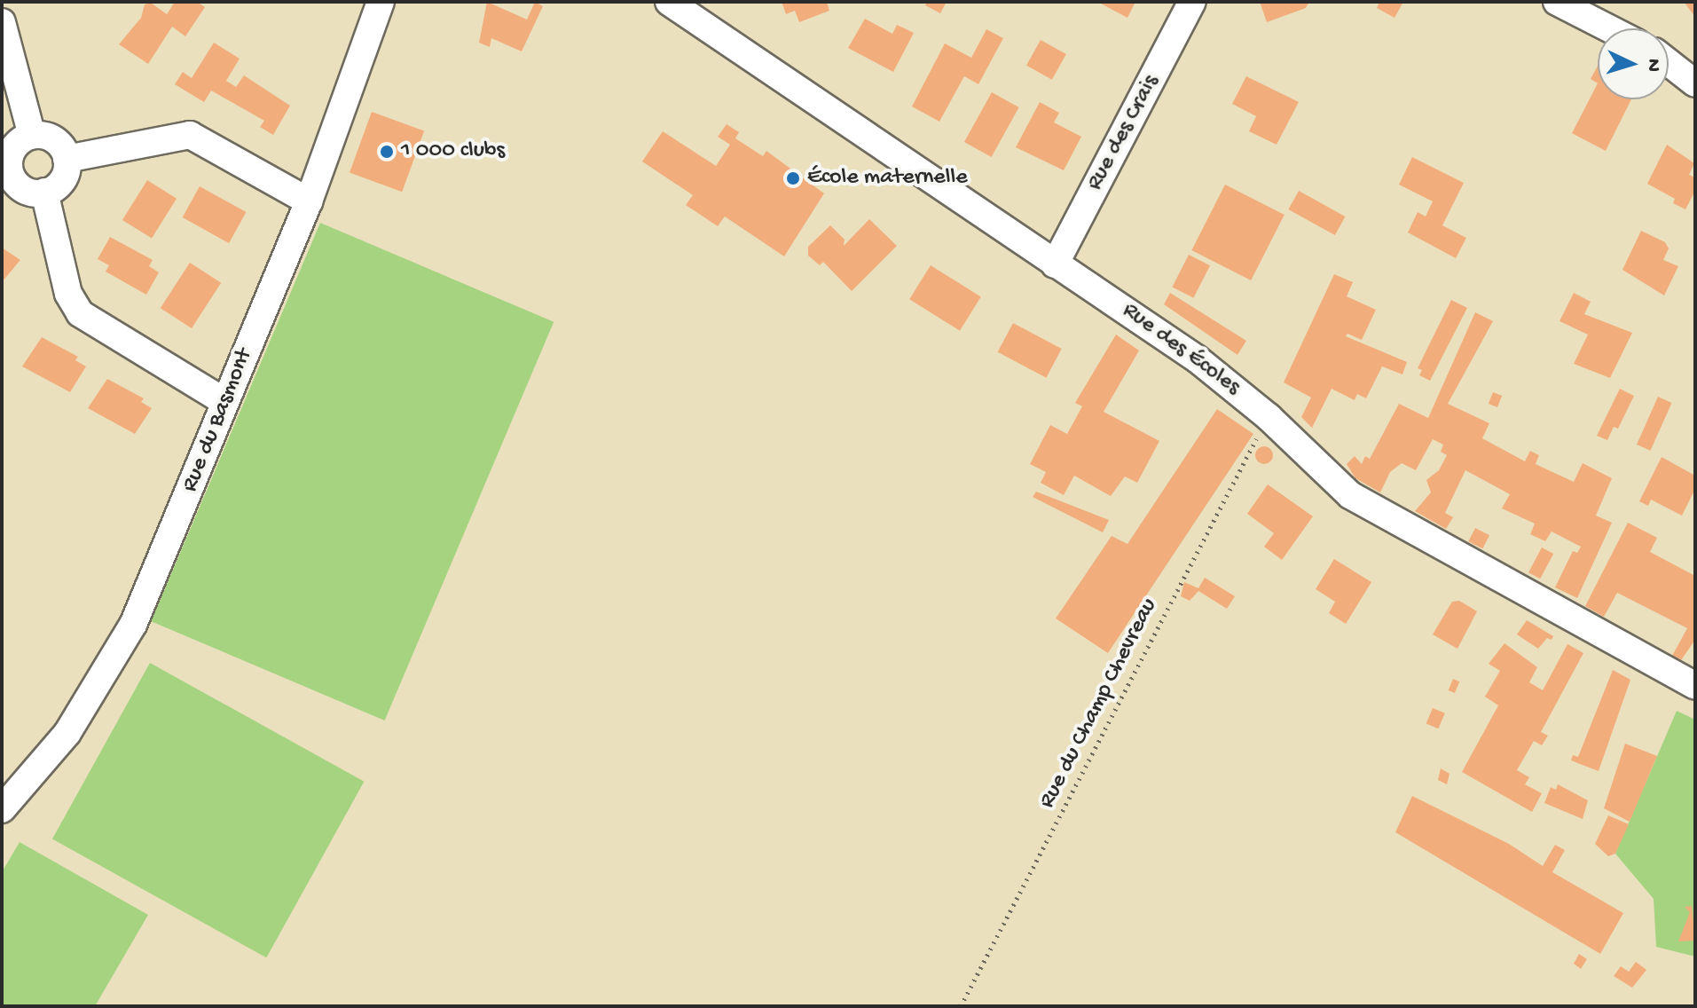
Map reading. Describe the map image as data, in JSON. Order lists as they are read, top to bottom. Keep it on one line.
{"streets":{"street":["Rue des Crais","Rue des Écoles","Rue du Basmont"],"path":["Rue du Champ Chevreau"]},"crossings":[["Rue des Crais","Rue des Écoles"],["Rue des Écoles","Rue du Champ Chevreau"]],"places":["1 000 clubs","École maternelle"],"north":"right"}
